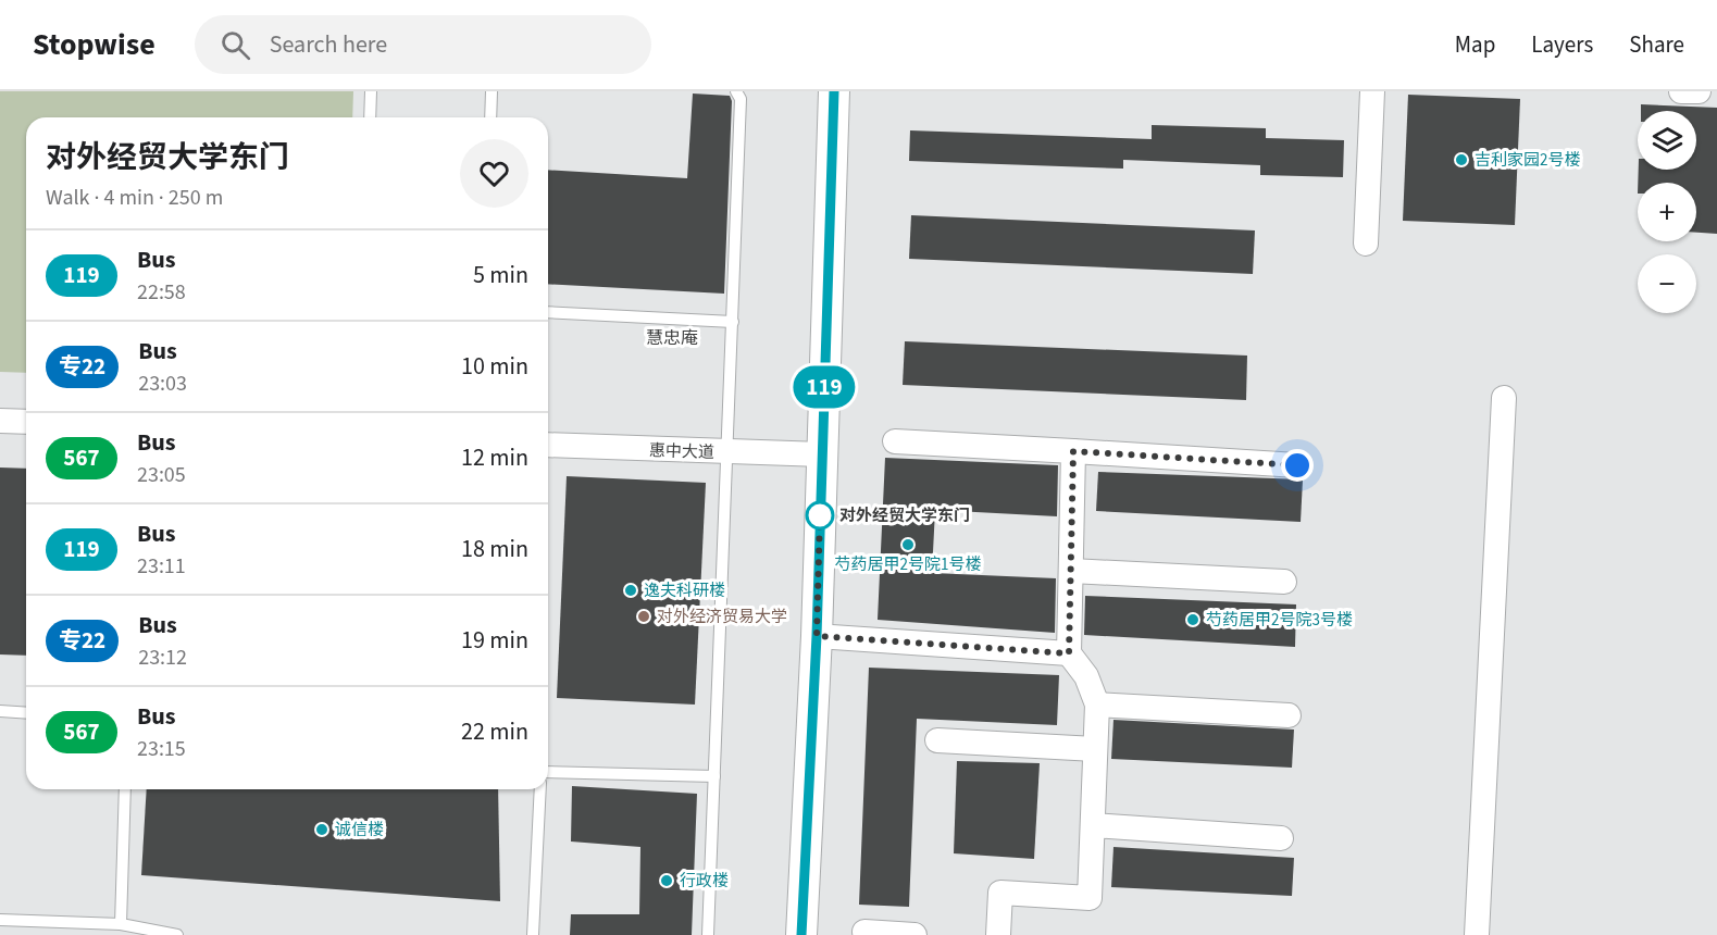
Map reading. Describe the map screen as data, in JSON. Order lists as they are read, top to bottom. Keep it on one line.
{"streets":{"street":["惠中大道"]},"districts":["慧忠庵"],"places":["吉利家园2号楼","对外经贸大学东门","芍药居甲2号院1号楼","逸夫科研楼","对外经济贸易大学","芍药居甲2号院3号楼","诚信楼","行政楼"],"lines":["bus line 119"],"page":{"header":"Stopwise","search":"Search here","nav":["Map","Layers","Share"],"on_map":"119","map_buttons":["+","−"],"heading":["对外经贸大学东门","Walk · 4 min · 250 m"],"list":[{"mark":"119","name":"Bus","note":"22:58","value":"5 min"},{"mark":"专22","name":"Bus","note":"23:03","value":"10 min"},{"mark":"567","name":"Bus","note":"23:05","value":"12 min"},{"mark":"119","name":"Bus","note":"23:11","value":"18 min"},{"mark":"专22","name":"Bus","note":"23:12","value":"19 min"},{"mark":"567","name":"Bus","note":"23:15","value":"22 min"}]}}
